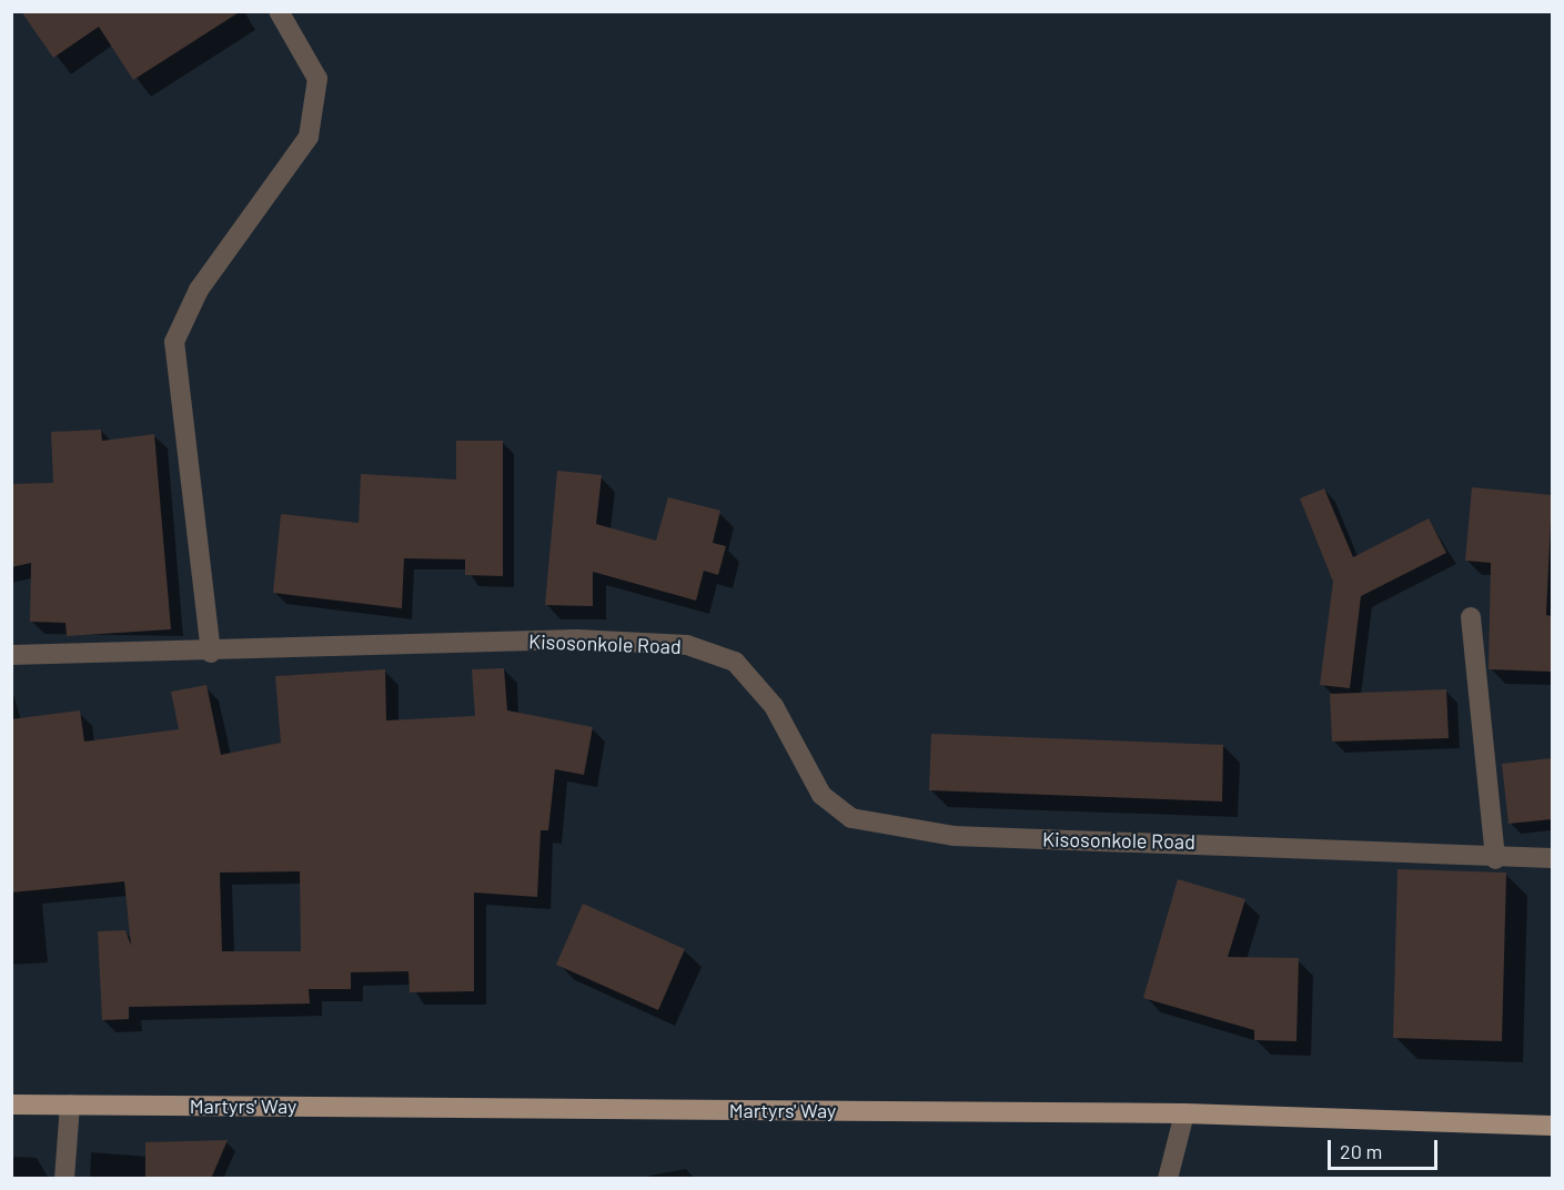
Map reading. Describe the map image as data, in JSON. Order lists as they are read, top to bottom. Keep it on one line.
{"streets":{"main road":["Martyrs' Way"],"street":["Kisosonkole Road"]},"scale_bar":"20 m"}
